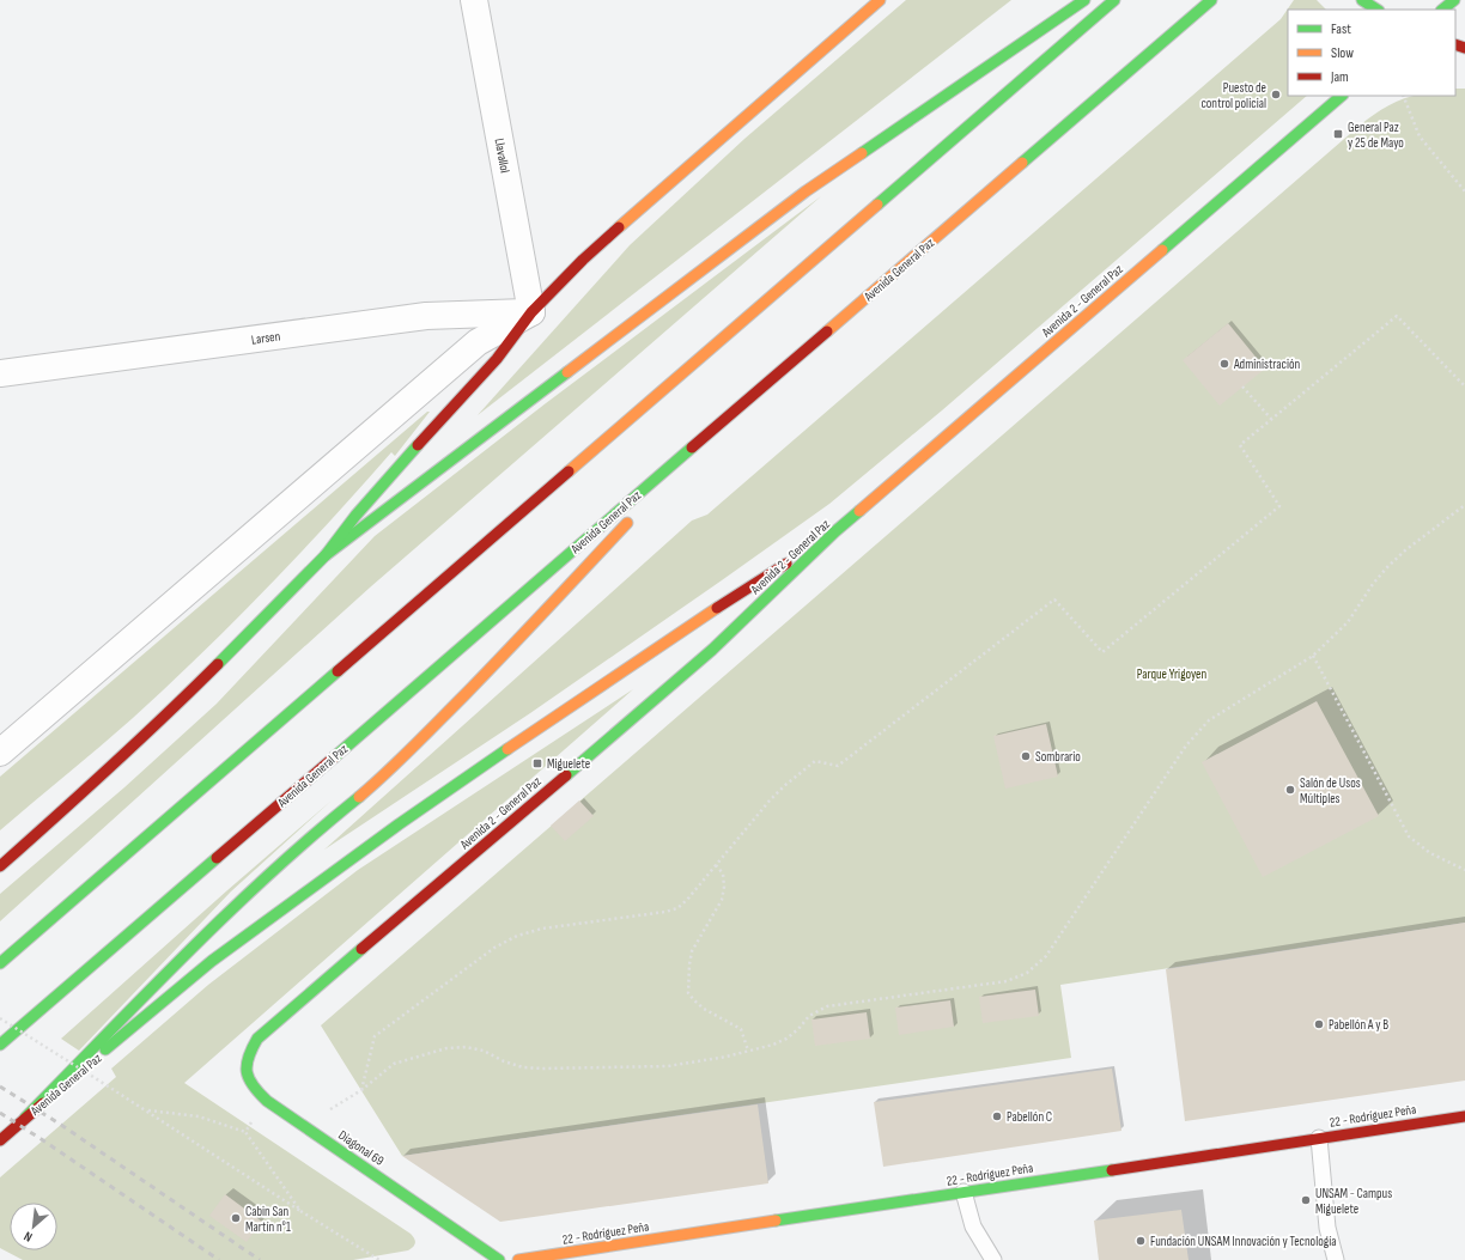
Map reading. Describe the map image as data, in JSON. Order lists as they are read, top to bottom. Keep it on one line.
{"streets":{"main road":["Avenida General Paz","Avenida 2 - General Paz","22 - Rodríguez Peña","Diagonal 69"],"street":["Llavallol","Larsen"]},"crossings":[["Llavallol","Larsen"],["Avenida General Paz","Avenida 2 - General Paz"],["Avenida 2 - General Paz","Diagonal 69"]],"parks":["Parque Yrigoyen"],"places":{"other":["Puesto de control policial","Administración","Sombrario","Salón de Usos Múltiples","Pabellón A y B","Pabellón C","UNSAM - Campus Miguelete","Cabin San Martín n°1","Fundación UNSAM Innovación y Tecnología"],"transit":["General Paz y 25 de Mayo","Miguelete"]},"legend":["Fast","Slow","Jam"],"north":"bottom left"}
